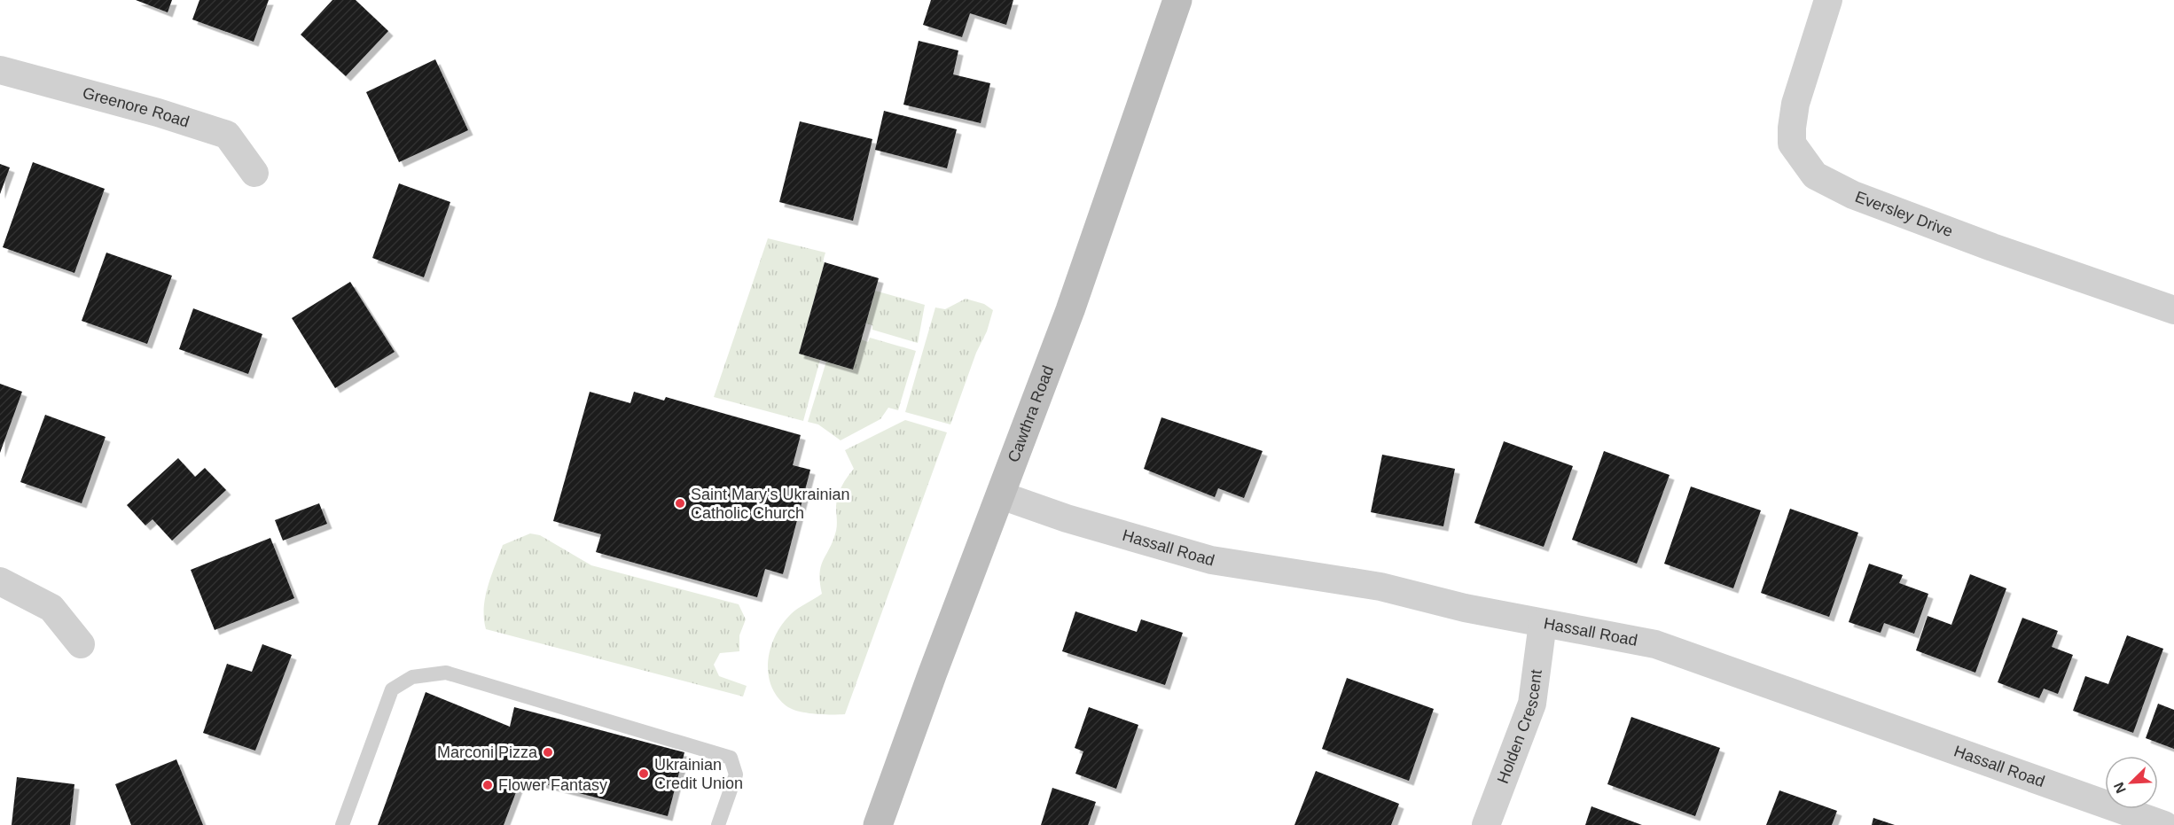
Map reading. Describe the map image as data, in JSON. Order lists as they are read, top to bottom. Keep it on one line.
{"streets":{"main road":["Cawthra Road"],"street":["Greenore Road","Eversley Drive","Hassall Road","Holden Crescent"]},"crossings":[["Cawthra Road","Hassall Road"],["Hassall Road","Holden Crescent"]],"places":["Saint Mary's Ukrainian Catholic Church","Marconi Pizza","Ukrainian Credit Union","Flower Fantasy"],"north":"bottom left"}
